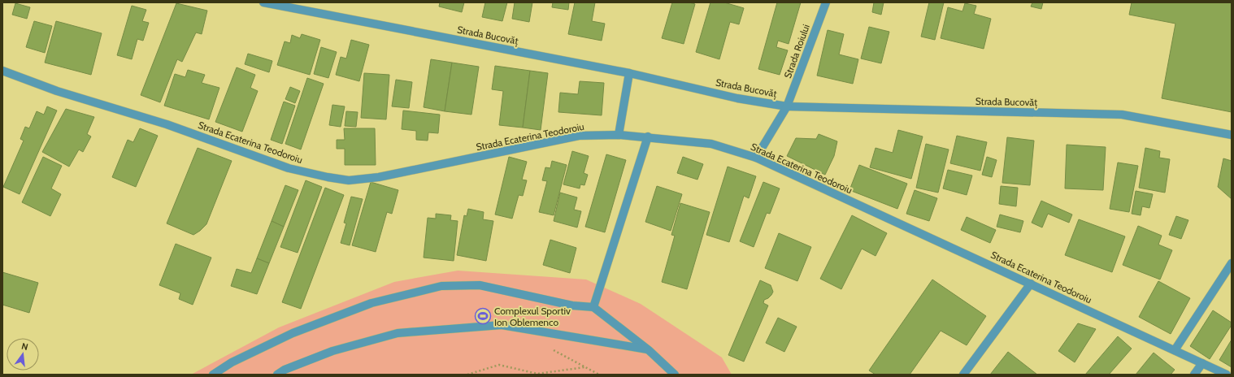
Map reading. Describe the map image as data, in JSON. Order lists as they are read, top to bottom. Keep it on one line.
{"streets":{"street":["Strada Bucovăț","Strada Roiului","Strada Ecaterina Teodoroiu"]},"crossings":[["Strada Bucovăț","Strada Roiului"],["Strada Roiului","Strada Ecaterina Teodoroiu"]],"places":{"sports":["Complexul Sportiv Ion Oblemenco"]},"north":"top"}
